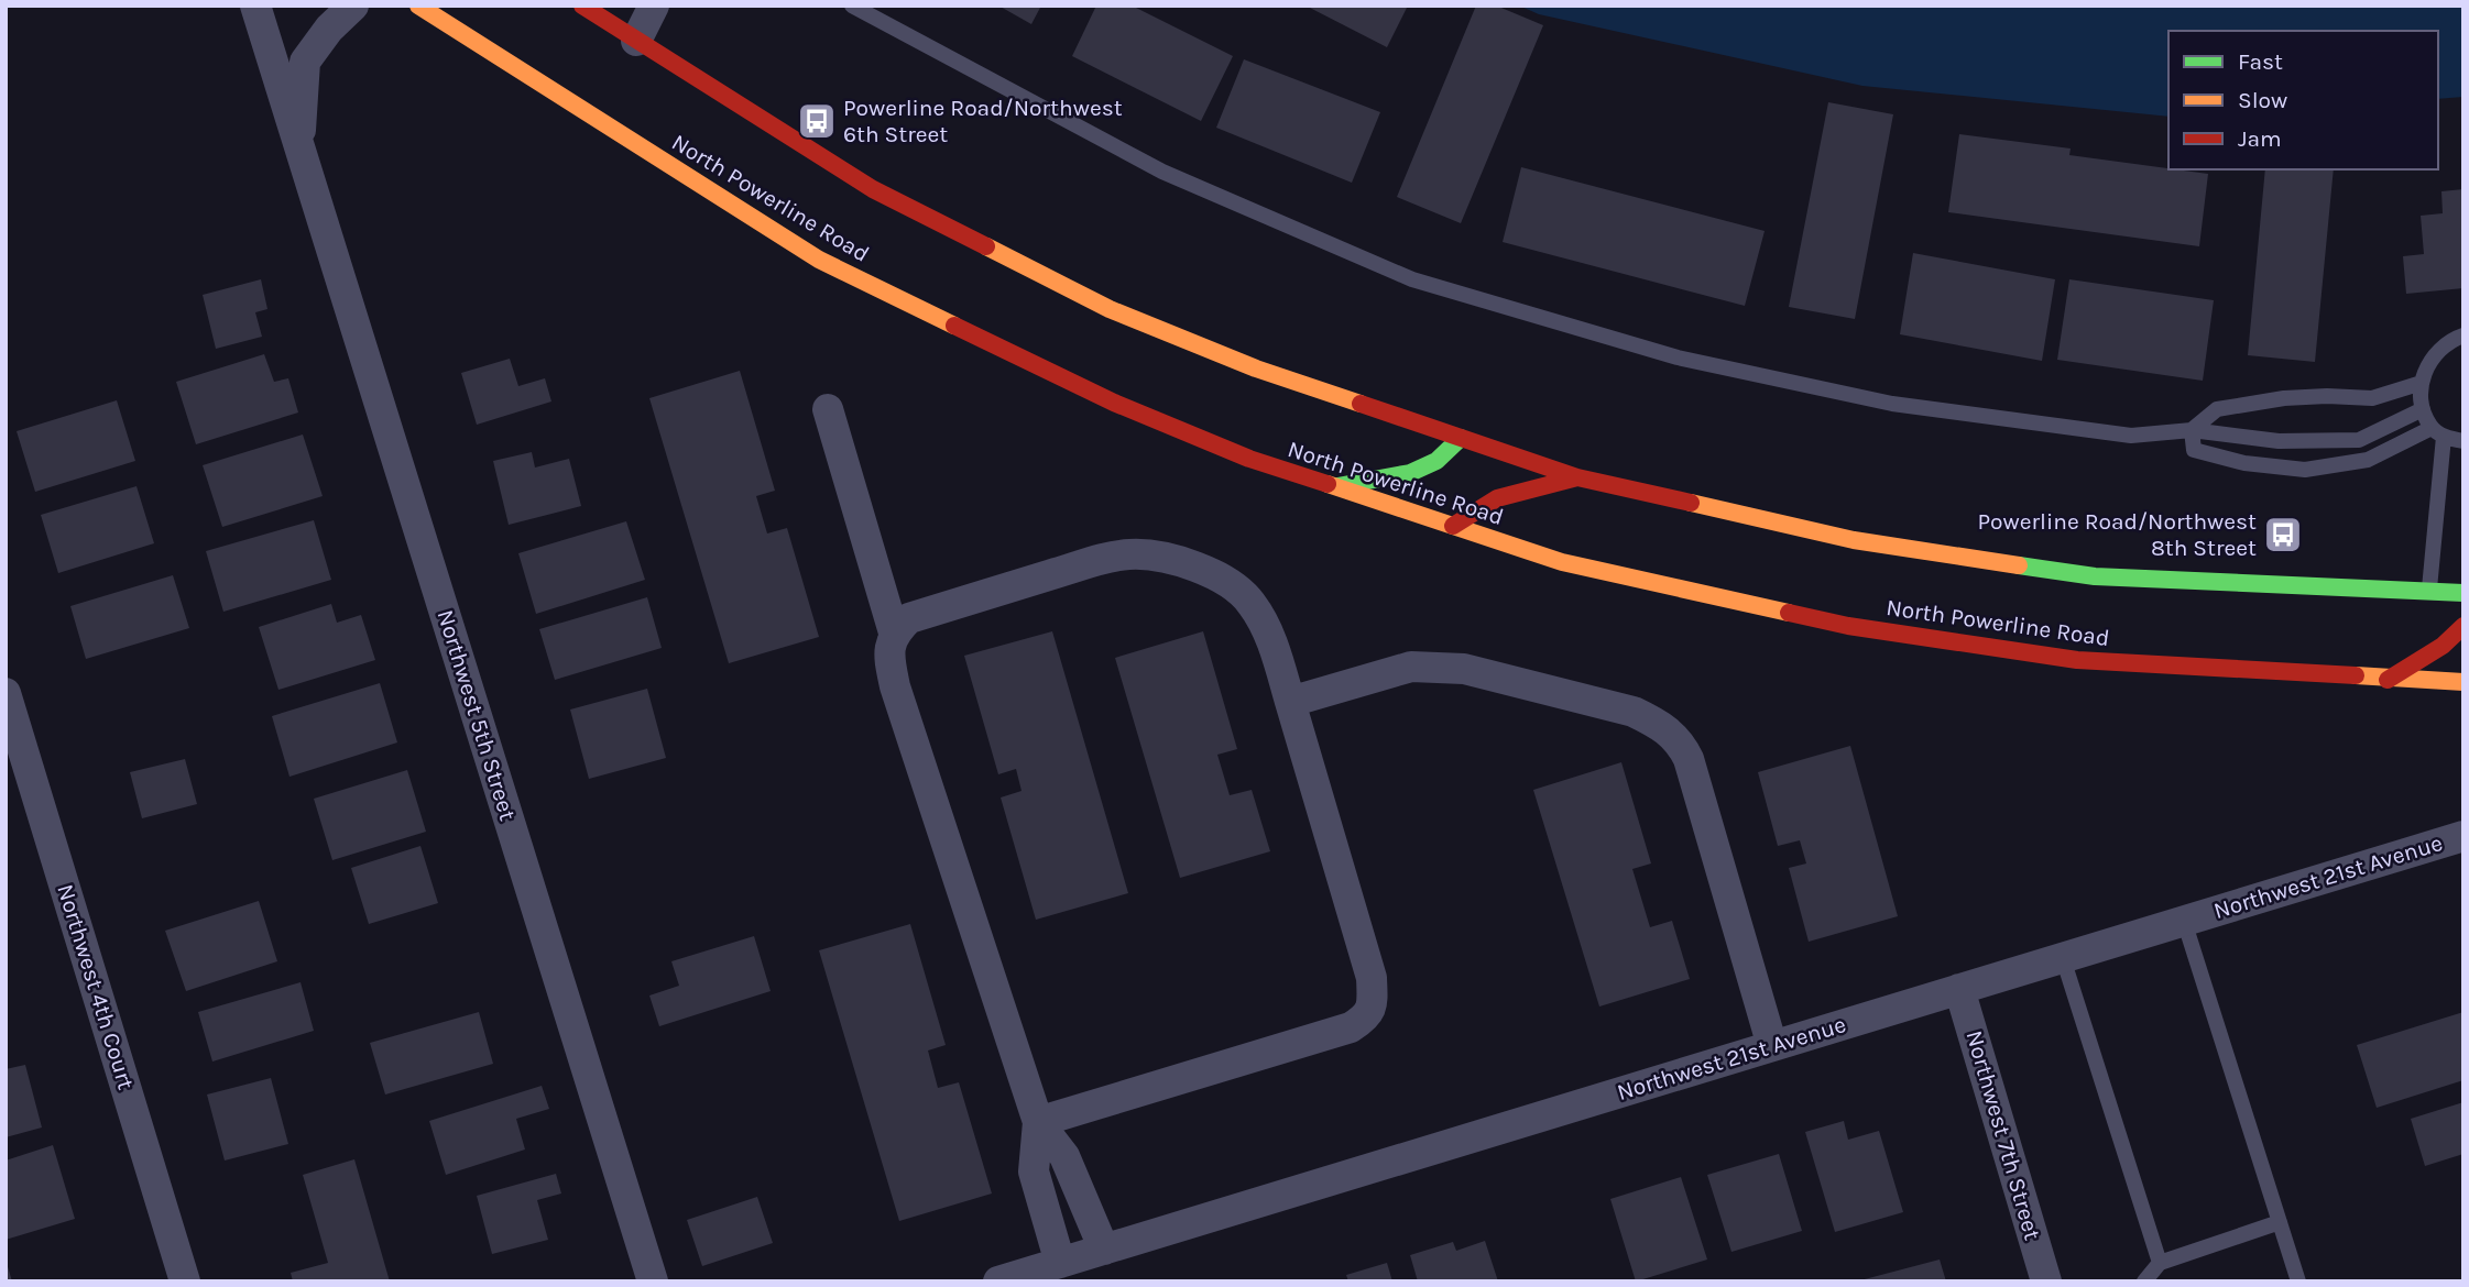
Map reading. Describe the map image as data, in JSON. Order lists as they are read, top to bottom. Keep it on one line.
{"streets":{"main road":["North Powerline Road"],"street":["Northwest 5th Street","Northwest 21st Avenue","Northwest 4th Court","Northwest 7th Street"]},"crossings":[["Northwest 21st Avenue","Northwest 7th Street"]],"places":{"bus stop":["Powerline Road/Northwest 6th Street","Powerline Road/Northwest 8th Street"]},"legend":["Fast","Slow","Jam"]}
